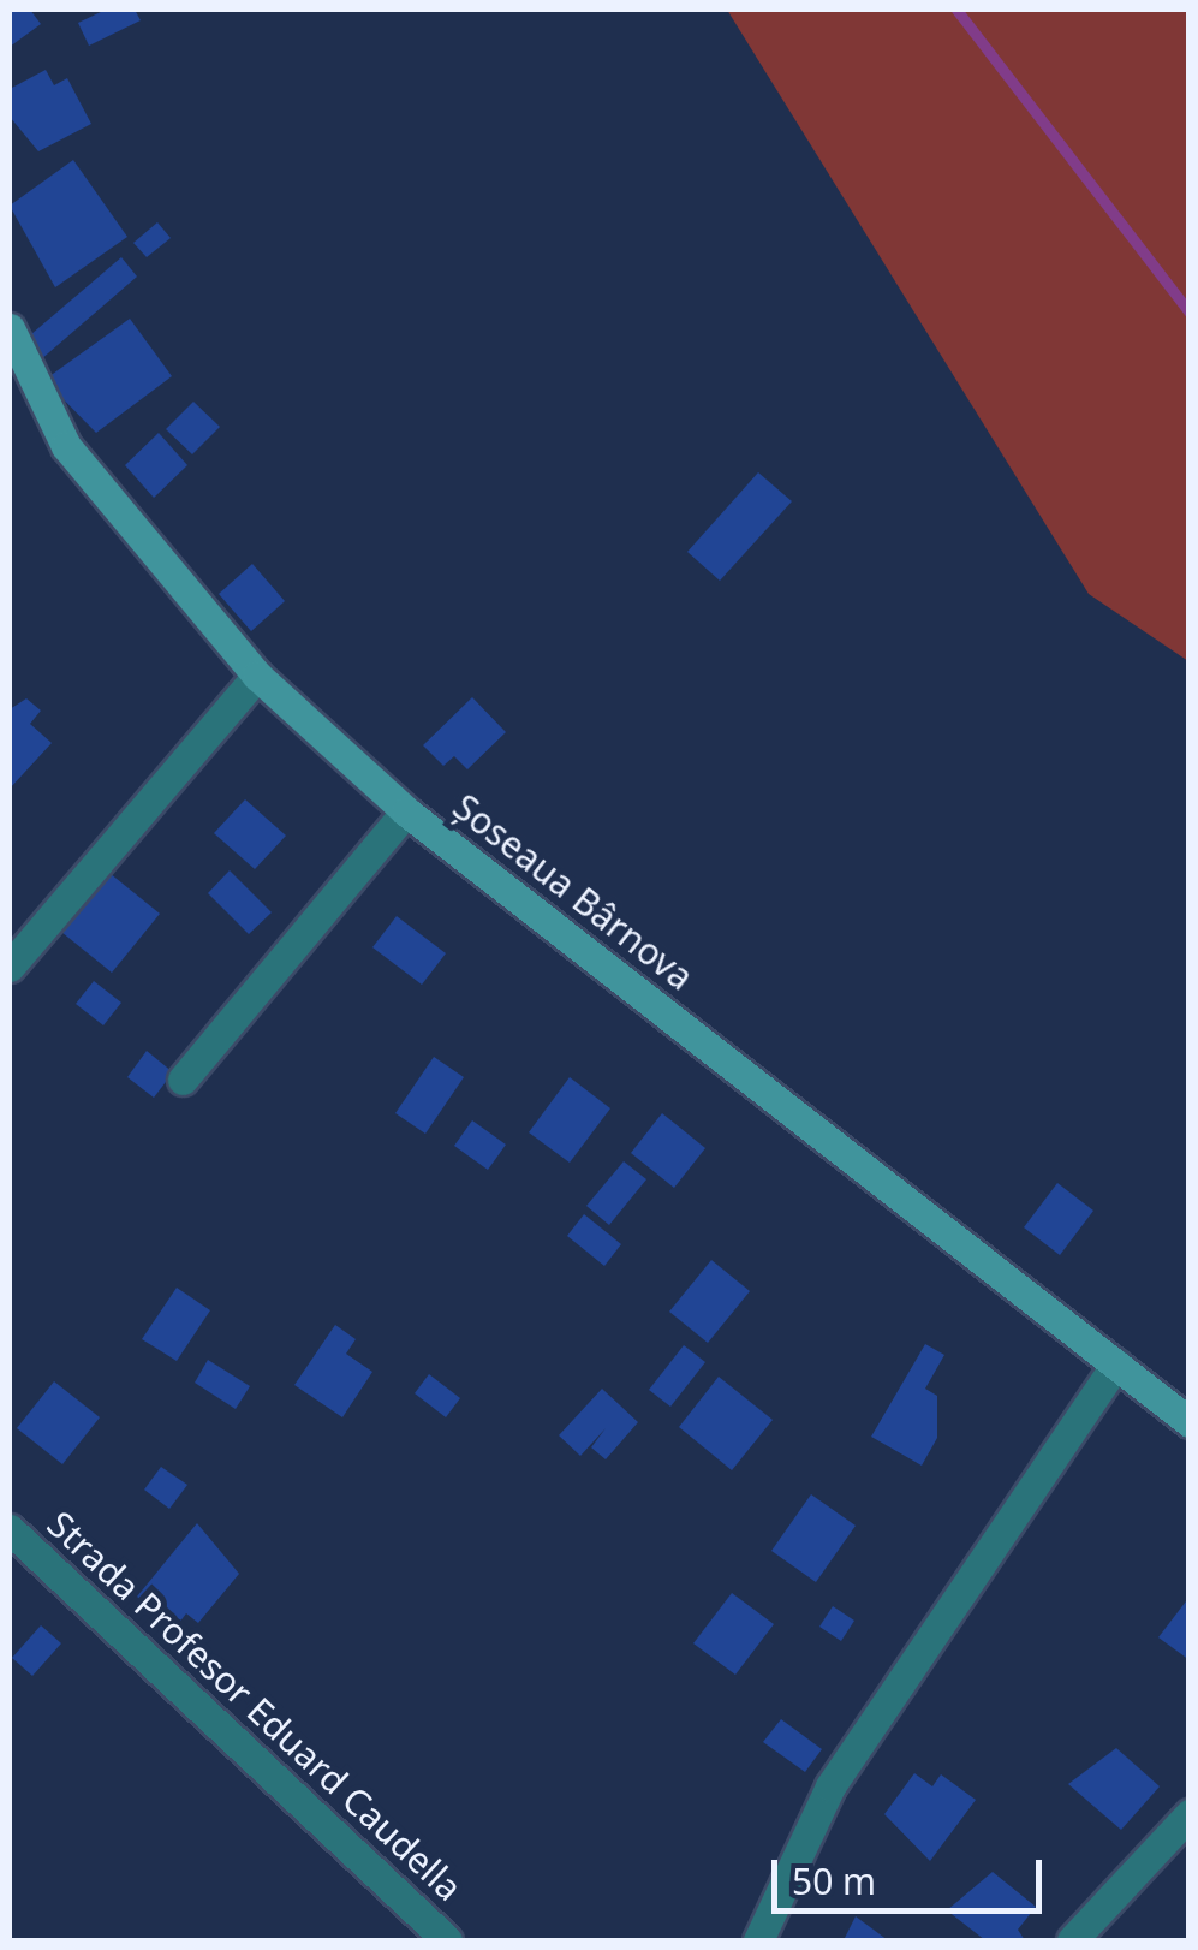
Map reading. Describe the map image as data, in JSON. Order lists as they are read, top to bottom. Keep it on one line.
{"streets":{"main road":["Șoseaua Bârnova"],"street":["Strada Profesor Eduard Caudella"]},"scale_bar":"50 m"}
